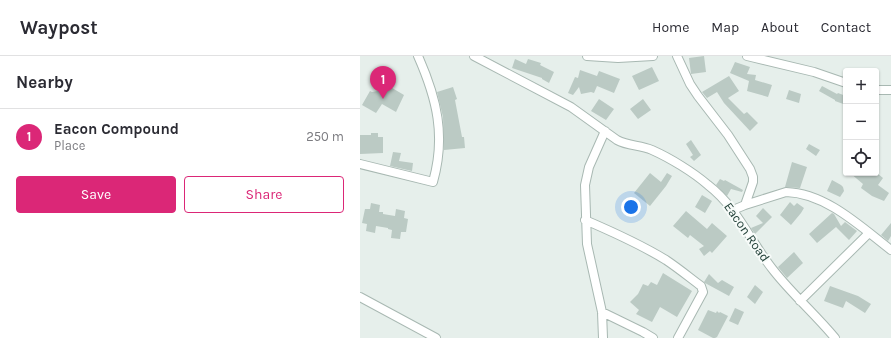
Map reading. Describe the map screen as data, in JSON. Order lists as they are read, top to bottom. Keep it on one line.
{"streets":{"street":["Eacon Road"]},"page":{"header":"Waypost","nav":["Home","Map","About","Contact"],"heading":"Nearby","pins":"1","map_buttons":["+","−"],"list":[{"mark":"1","name":"Eacon Compound","note":"Place","value":"250 m"}],"buttons":["Save","Share"]}}
